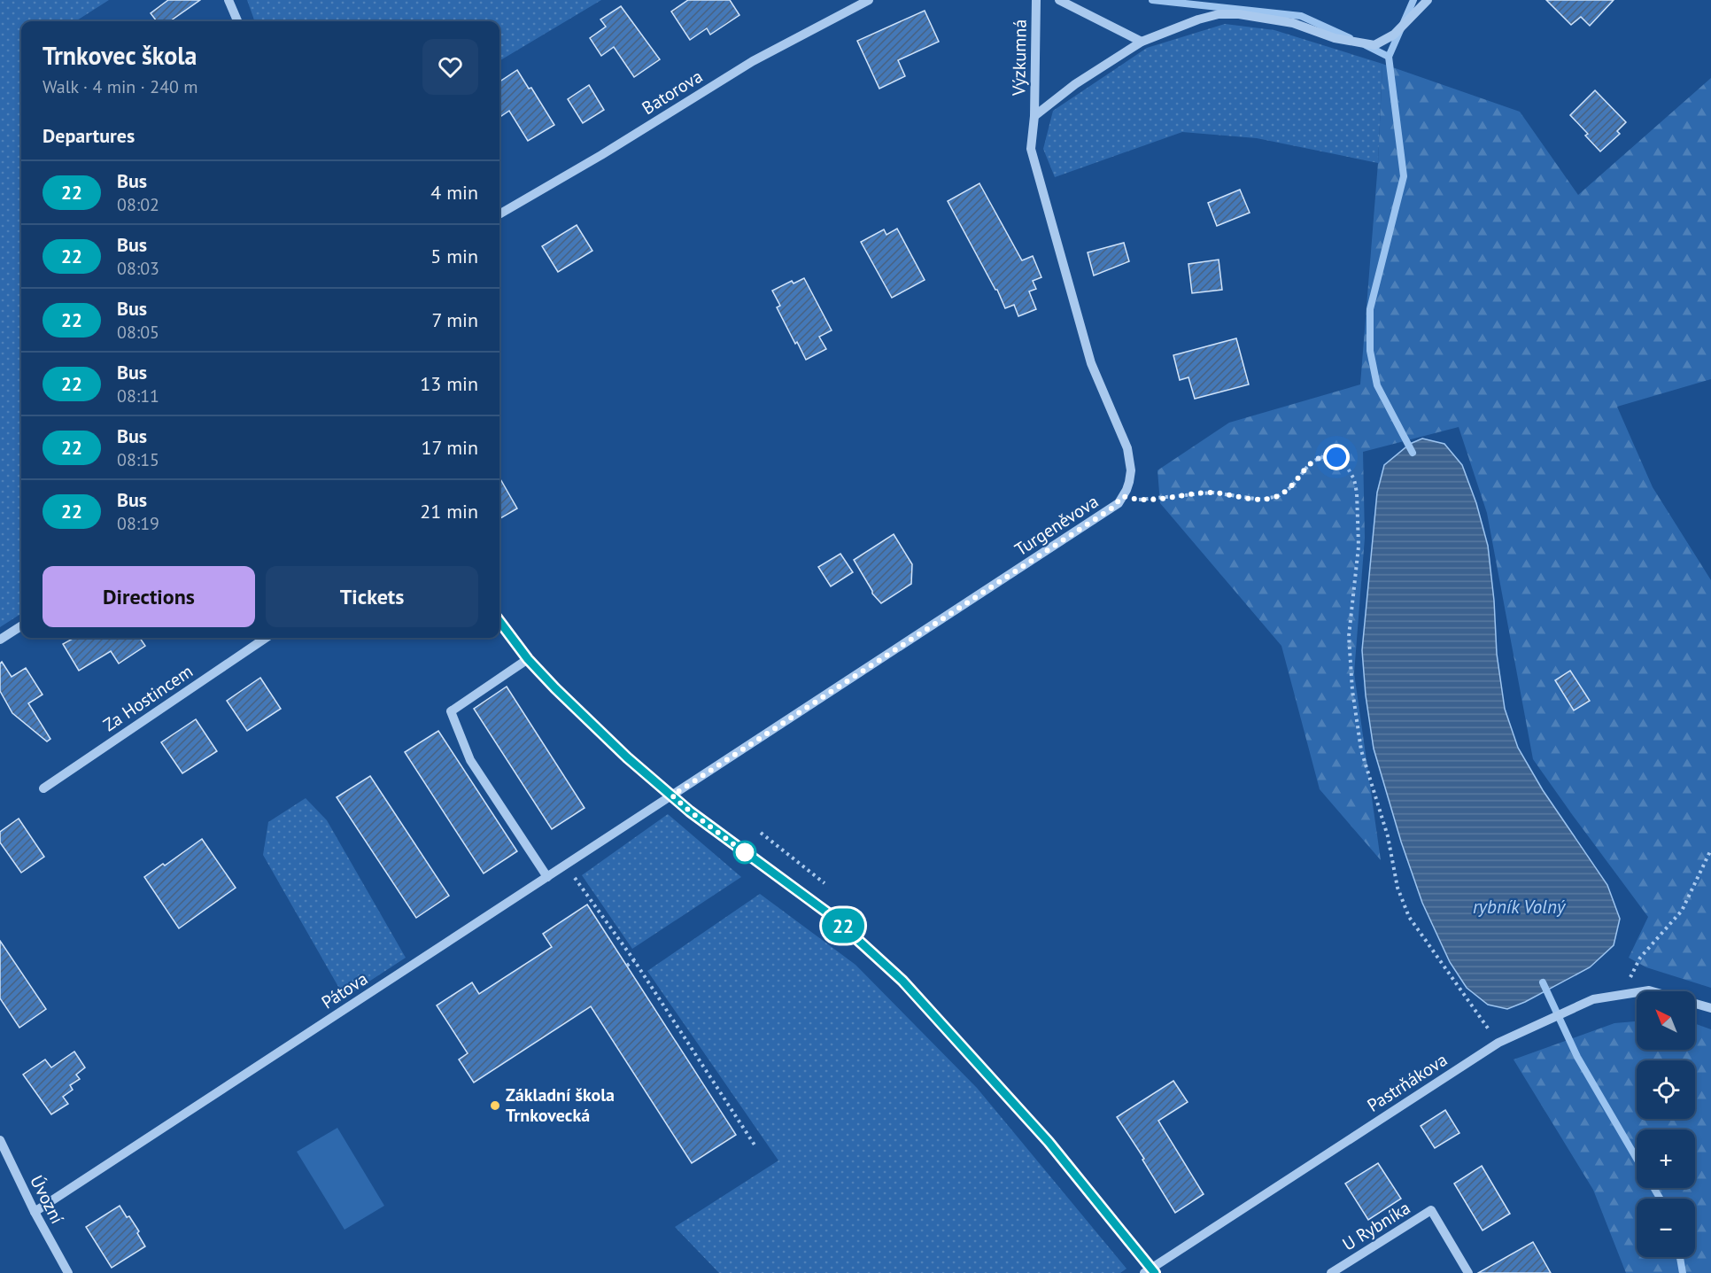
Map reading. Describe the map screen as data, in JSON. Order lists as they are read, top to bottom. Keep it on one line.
{"streets":{"street":["Výzkumná","Batorova","Turgeněvova","Za Hostincem","Pátova","Pastrňákova","Úvozní","U Rybníka"]},"crossings":[["Výzkumná","Turgeněvova"],["Turgeněvova","Pátova"],["Pátova","Úvozní"]],"water":["rybník Volný"],"places":["Základní škola Trnkovecká"],"lines":["bus line 22"],"north":"top left","page":{"on_map":"22","heading":[["Trnkovec škola","Walk · 4 min · 240 m"],"Departures"],"list":[{"mark":"22","name":"Bus","note":"08:02","value":"4 min"},{"mark":"22","name":"Bus","note":"08:03","value":"5 min"},{"mark":"22","name":"Bus","note":"08:05","value":"7 min"},{"mark":"22","name":"Bus","note":"08:11","value":"13 min"},{"mark":"22","name":"Bus","note":"08:15","value":"17 min"},{"mark":"22","name":"Bus","note":"08:19","value":"21 min"}],"buttons":["Directions","Tickets"],"map_buttons":["+","−"]}}
